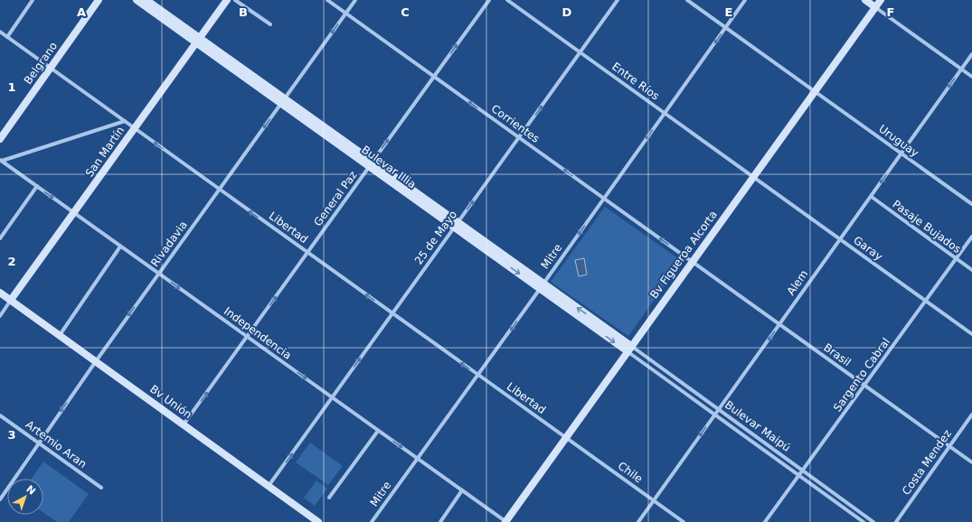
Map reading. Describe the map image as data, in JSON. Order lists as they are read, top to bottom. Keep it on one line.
{"streets":{"main road":["Belgrano","San Martín","Bulevar Illia","Bv Figueroa Alcorta","Bv Unión"],"street":["Entre Ríos","Corrientes","Uruguay","General Paz","Pasaje Bujados","Libertad","25 de Mayo","Rivadavia","Garay","Mitre","Alem","Independencia","Brasil","Sargento Cabral","Bulevar Maipú","Artemio Aran","Costa Mendez","Chile"]},"crossings":[["Belgrano","Libertad"],["Entre Ríos","25 de Mayo"],["Entre Ríos","Garay"],["Entre Ríos","Bv Figueroa Alcorta"],["Entre Ríos","Mitre"],["Corrientes","General Paz"],["Corrientes","25 de Mayo"],["Corrientes","Rivadavia"],["Corrientes","Bv Figueroa Alcorta"],["Corrientes","Mitre"],["Corrientes","Brasil"],["Uruguay","Bv Figueroa Alcorta"],["Uruguay","Mitre"],["Uruguay","Alem"],["San Martín","Bulevar Illia"],["San Martín","Libertad"],["San Martín","Independencia"],["San Martín","Bv Unión"],["Bulevar Illia","General Paz"],["Bulevar Illia","25 de Mayo"],["Bulevar Illia","Rivadavia"],["Bulevar Illia","Bv Figueroa Alcorta"],["Bulevar Illia","Mitre"],["Bulevar Illia","Bulevar Maipú"],["General Paz","Libertad"],["General Paz","Independencia"],["General Paz","Bv Unión"],["Pasaje Bujados","Alem"],["Pasaje Bujados","Sargento Cabral"],["Libertad","25 de Mayo"],["Libertad","Rivadavia"],["Libertad","Bv Figueroa Alcorta"],["Libertad","Mitre"],["Libertad","Chile"],["25 de Mayo","Independencia"],["25 de Mayo","Bv Unión"],["Rivadavia","Independencia"],["Rivadavia","Bv Unión"],["Rivadavia","Artemio Aran"],["Garay","Bv Figueroa Alcorta"],["Garay","Alem"],["Garay","Sargento Cabral"],["Bv Figueroa Alcorta","Independencia"],["Bv Figueroa Alcorta","Brasil"],["Bv Figueroa Alcorta","Bulevar Maipú"],["Bv Figueroa Alcorta","Chile"],["Mitre","Independencia"],["Alem","Brasil"],["Alem","Bulevar Maipú"],["Alem","Chile"],["Brasil","Sargento Cabral"],["Brasil","Costa Mendez"],["Sargento Cabral","Bulevar Maipú"]],"one_way":["Corrientes","General Paz","Libertad","25 de Mayo","Rivadavia","Mitre","Alem","Independencia"],"north":"top right","grid":{"columns":["A","B","C","D","E","F"],"rows":["1","2","3"]}}
